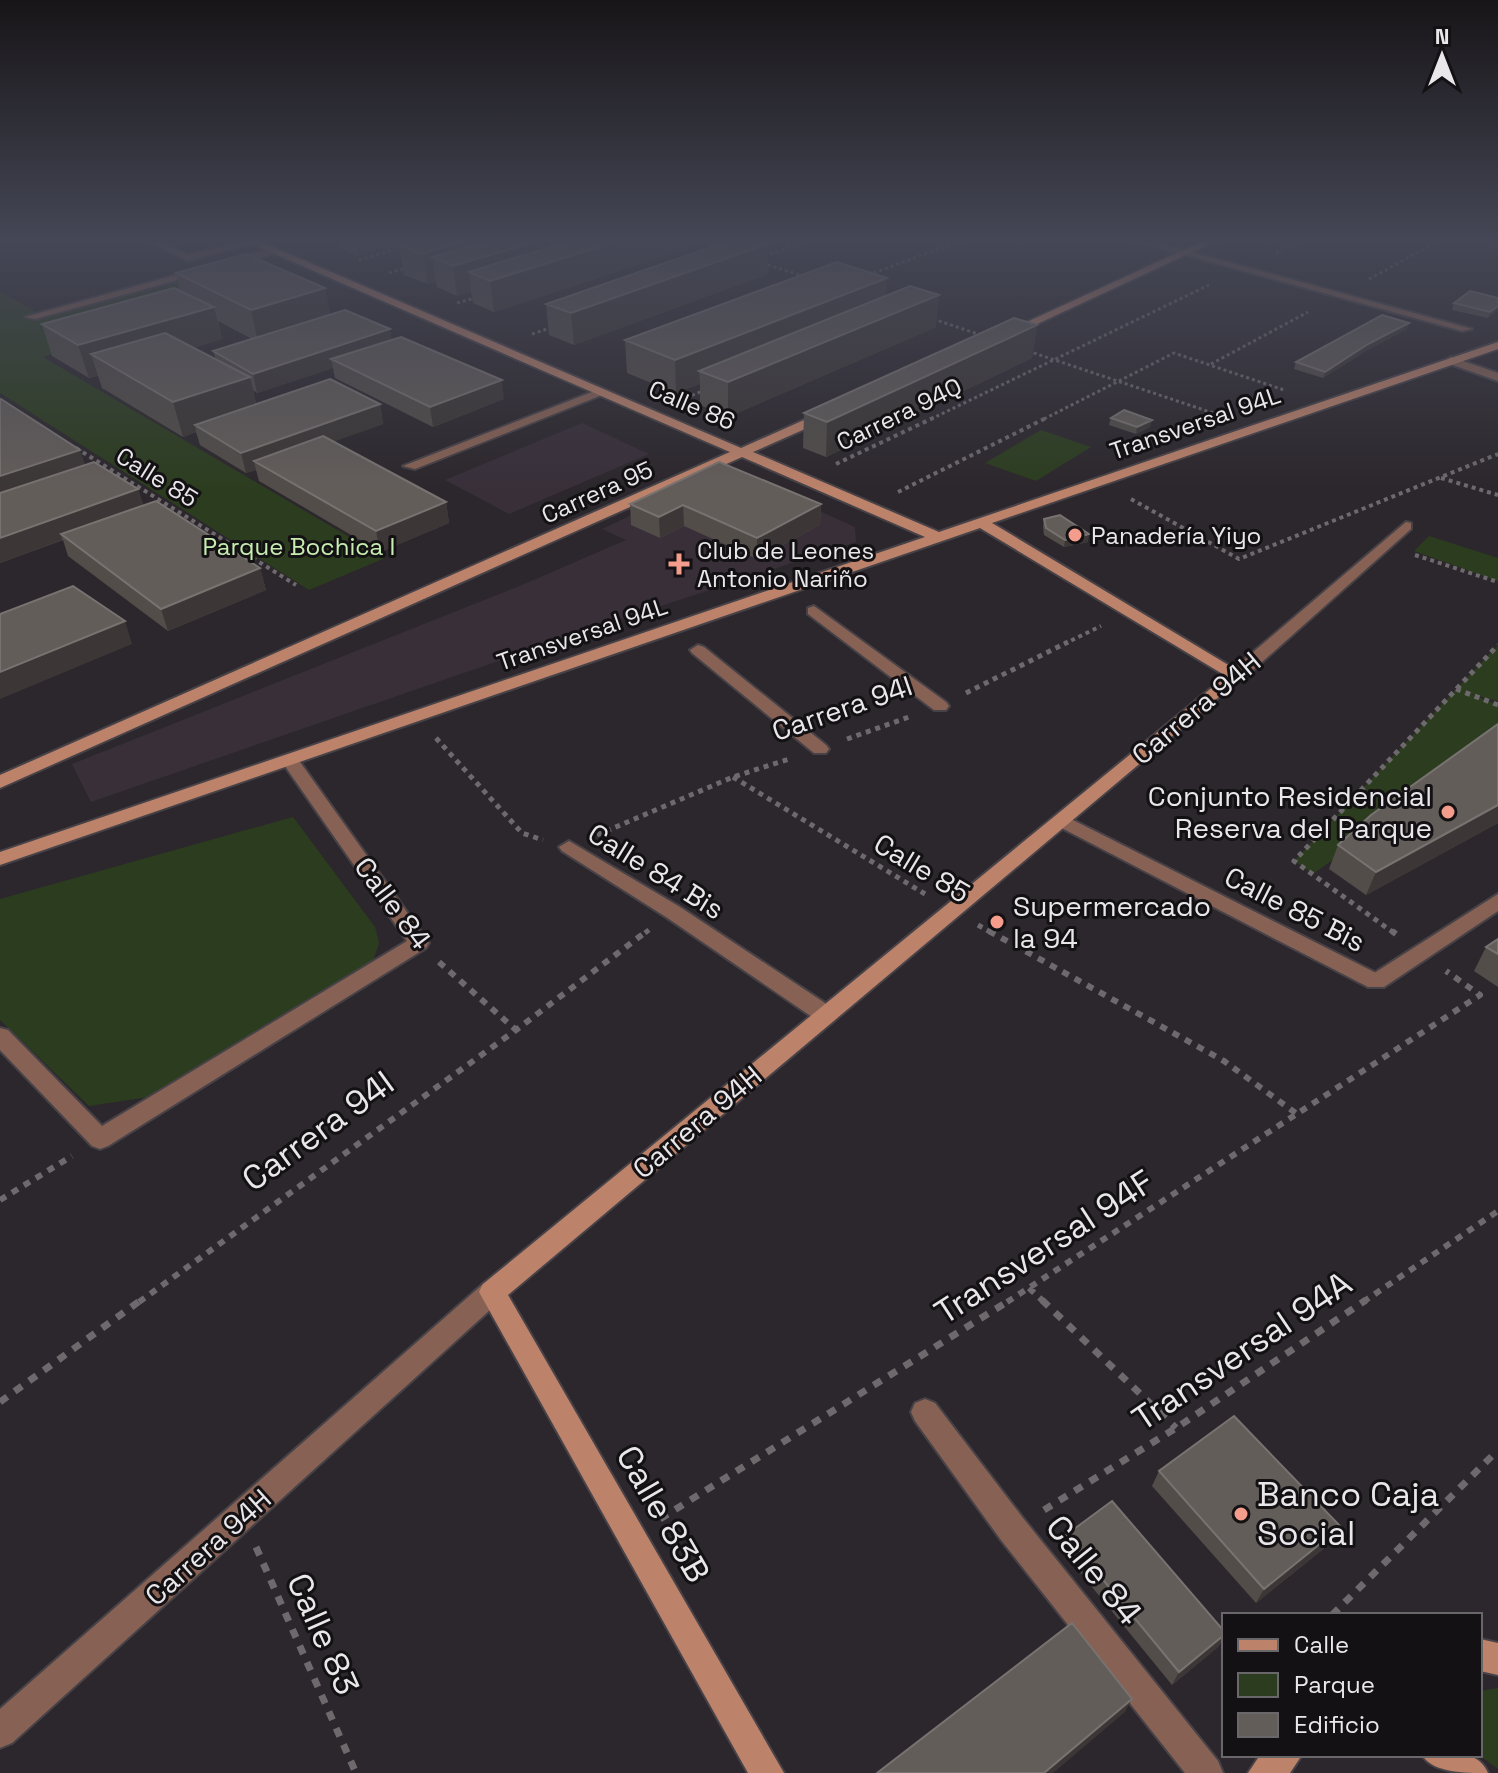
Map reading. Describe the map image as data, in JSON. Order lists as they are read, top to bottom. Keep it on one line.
{"streets":{"street":["Calle 86","Transversal 94L","Carrera 95","Carrera 94H","Calle 84 Bis","Calle 84","Calle 85 Bis","Calle 83B"],"path":["Carrera 94Q","Calle 85","Carrera 94I","Transversal 94F","Transversal 94A","Calle 83"]},"crossings":[["Calle 86","Transversal 94L"],["Calle 86","Carrera 95"],["Transversal 94L","Calle 84"],["Calle 85","Carrera 94I"],["Calle 85","Carrera 94H"],["Calle 85","Transversal 94F"],["Carrera 94I","Calle 84 Bis"],["Carrera 94I","Calle 84"],["Carrera 94H","Calle 84 Bis"],["Carrera 94H","Calle 85 Bis"],["Carrera 94H","Calle 83B"],["Carrera 94H","Calle 83"],["Calle 84","Transversal 94A"],["Calle 85 Bis","Transversal 94F"],["Transversal 94F","Calle 83B"]],"parks":["Parque Bochica I"],"places":{"other":["Panadería Yiyo","Conjunto Residencial Reserva del Parque","Supermercado la 94","Banco Caja Social"],"health":["Club de Leones Antonio Nariño"]},"legend":["Calle","Parque","Edificio"],"north":"top"}
